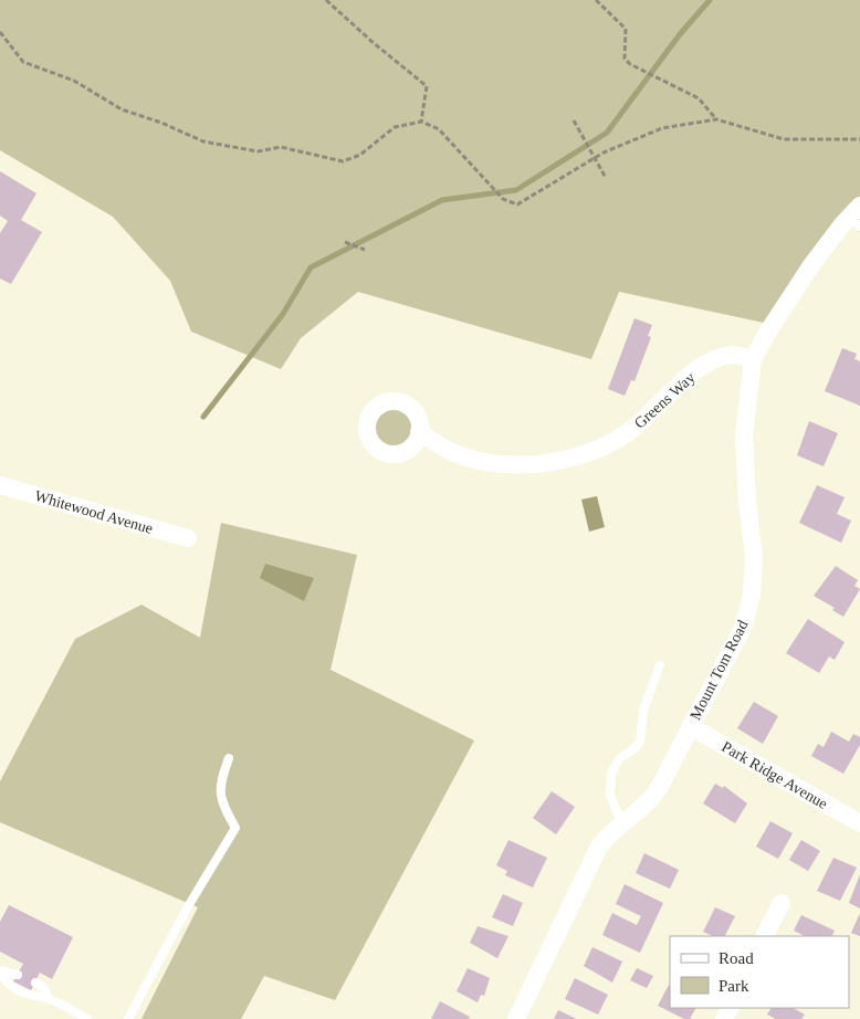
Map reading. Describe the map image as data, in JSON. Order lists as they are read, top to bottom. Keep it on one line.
{"streets":{"street":["Greens Way","Whitewood Avenue","Mount Tom Road","Park Ridge Avenue"]},"crossings":[["Greens Way","Mount Tom Road"],["Mount Tom Road","Park Ridge Avenue"]],"legend":["Road","Park"]}
